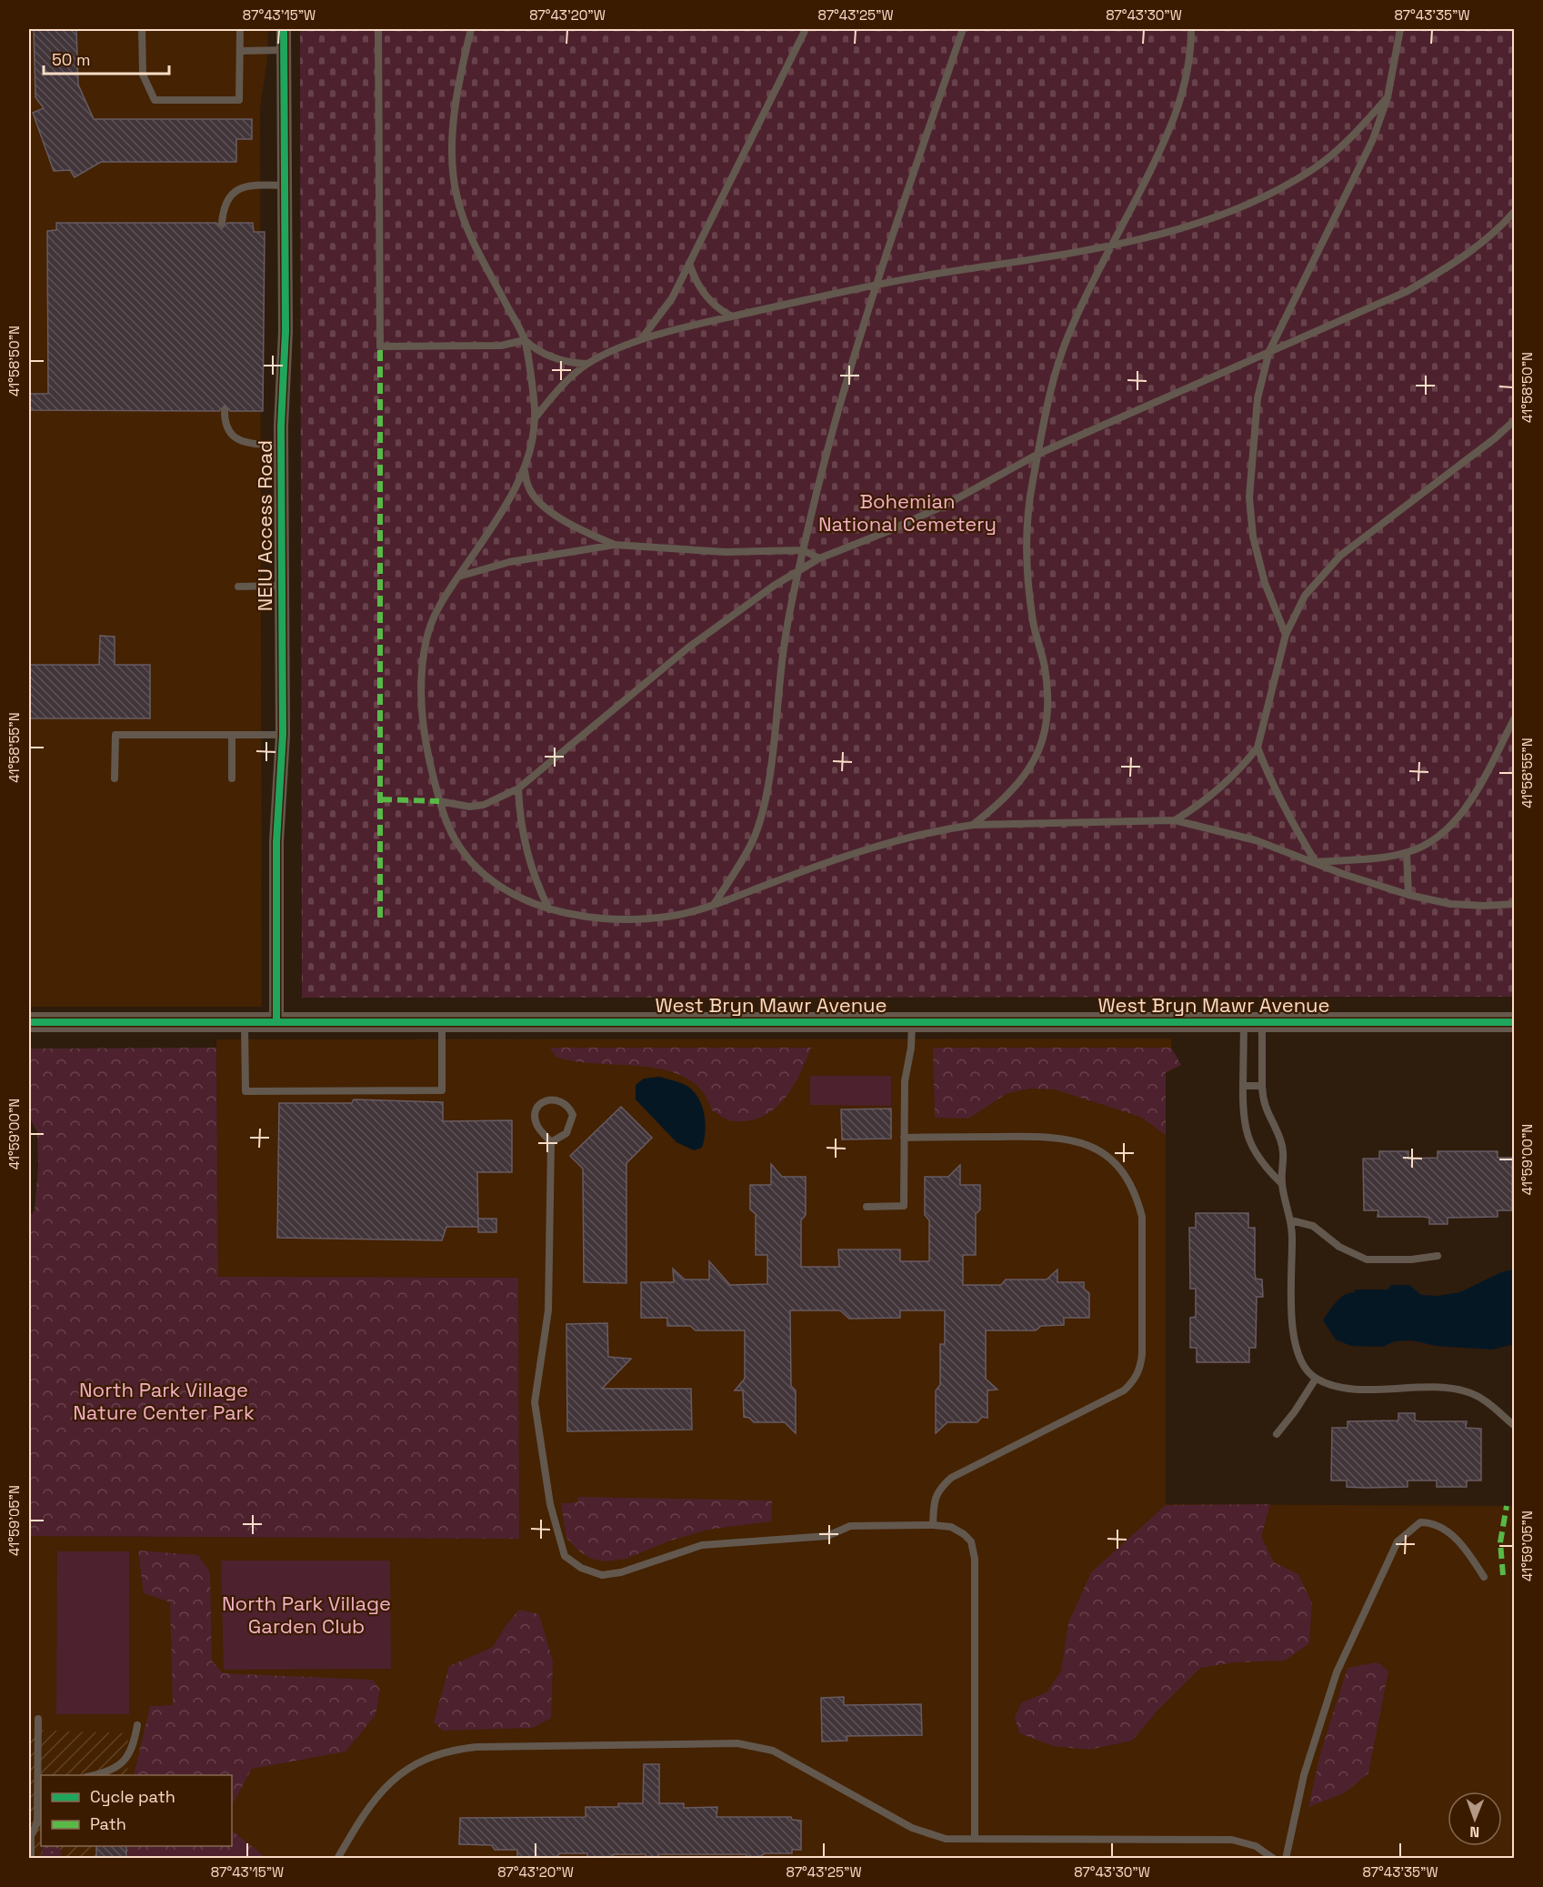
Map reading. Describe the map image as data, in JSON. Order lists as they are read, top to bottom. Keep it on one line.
{"streets":{"street":["NEIU Access Road","West Bryn Mawr Avenue"]},"crossings":[["NEIU Access Road","West Bryn Mawr Avenue"]],"parks":["Bohemian National Cemetery","North Park Village Nature Center Park","North Park Village Garden Club"],"legend":["Cycle path","Path"],"scale_bar":"50 m","north":"bottom","coordinates":["87°43'15\"W","87°43'20\"W","87°43'25\"W","87°43'30\"W","87°43'35\"W","41°58'50\"N","41°58'55\"N","41°59'00\"N","41°59'05\"N"]}
